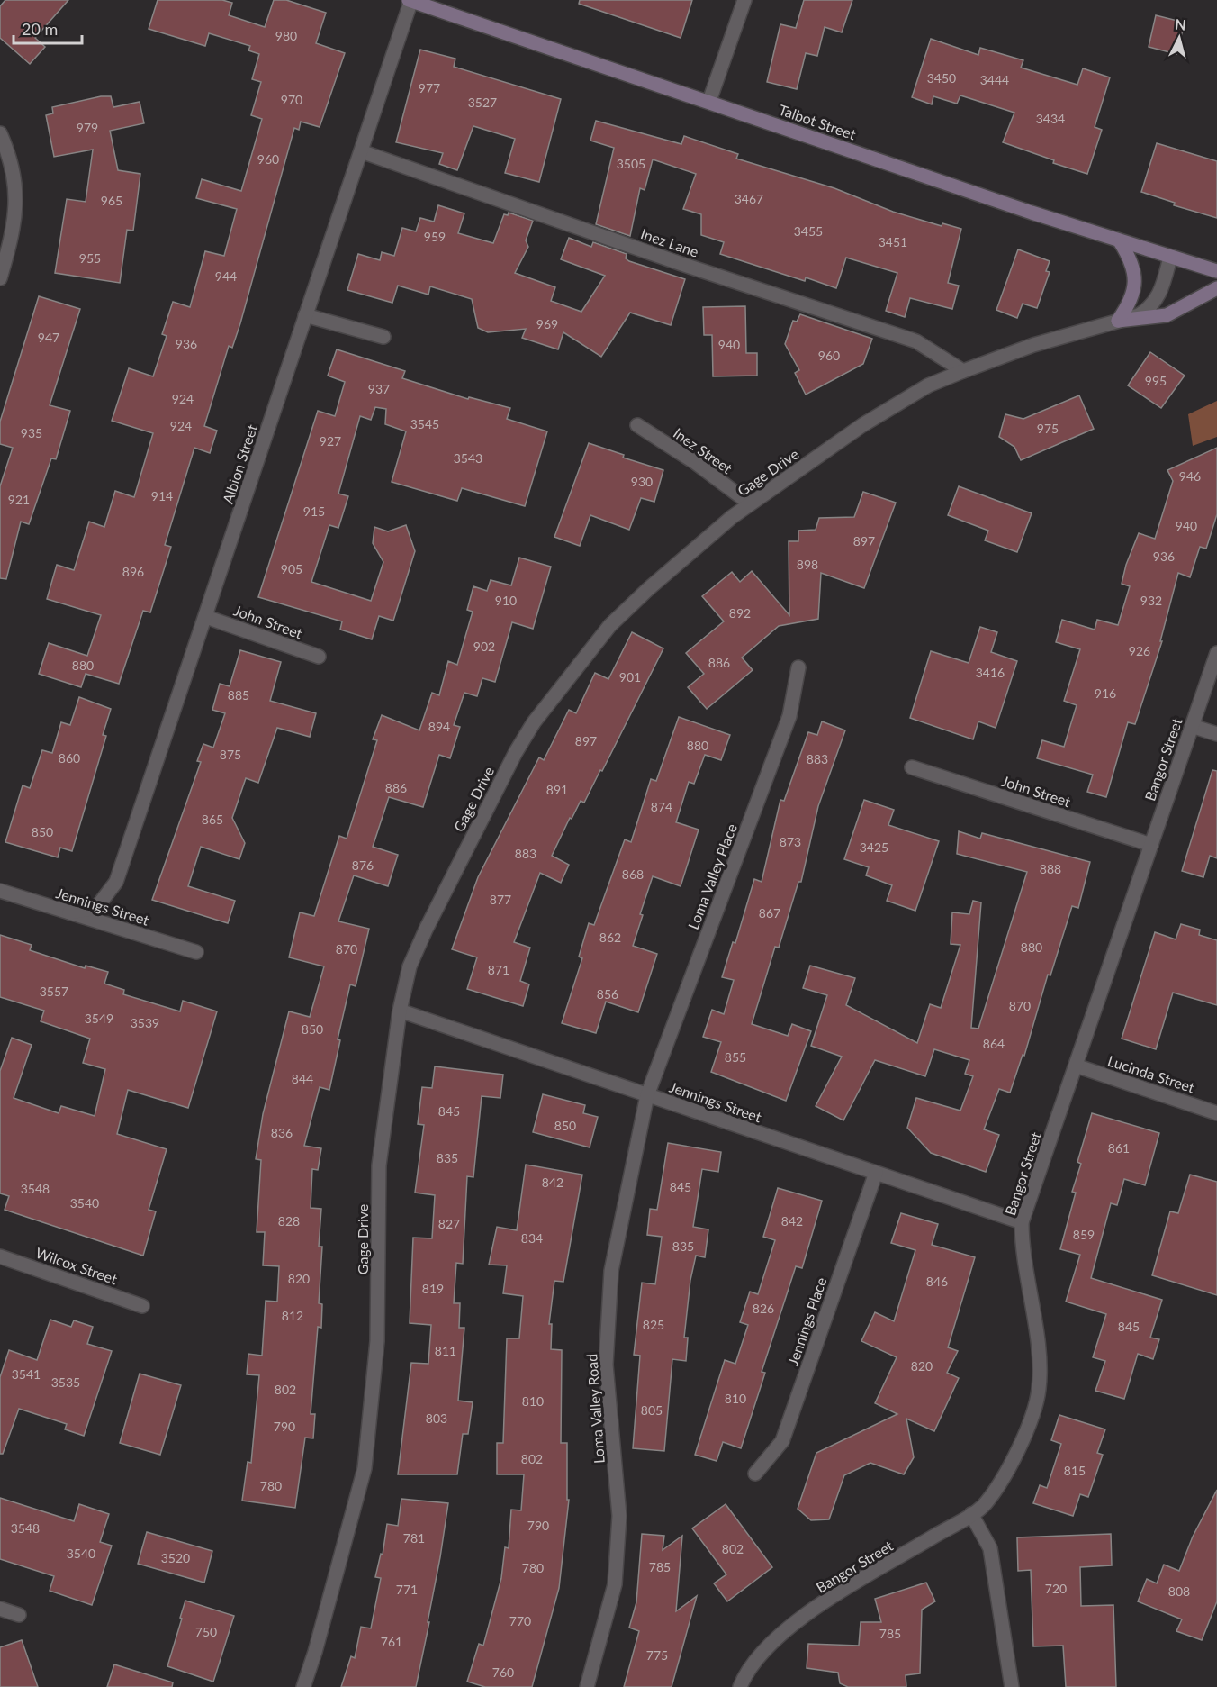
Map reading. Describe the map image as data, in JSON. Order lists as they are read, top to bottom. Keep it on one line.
{"streets":{"main road":["Talbot Street"],"street":["Inez Lane","Inez Street","Albion Street","Gage Drive","John Street","Bangor Street","Loma Valley Place","Jennings Street","Lucinda Street","Wilcox Street","Jennings Place","Loma Valley Road"]},"crossings":[["Talbot Street","Albion Street"],["Talbot Street","Gage Drive"],["Inez Lane","Albion Street"],["Inez Lane","Gage Drive"],["Inez Street","Gage Drive"],["Albion Street","John Street"],["Albion Street","Jennings Street"],["Gage Drive","Jennings Street"],["John Street","Bangor Street"],["Bangor Street","Jennings Street"],["Bangor Street","Lucinda Street"],["Loma Valley Place","Jennings Street"],["Loma Valley Place","Loma Valley Road"],["Jennings Street","Jennings Place"],["Jennings Street","Loma Valley Road"]],"house_numbers":["980","3450","3444","977","970","3527","3434","979","960","3505","3467","965","3455","959","3451","955","944","969","947","936","940","960","995","937","924","3545","924","975","935","927","3543","946","930","914","921","915","940","897","936","898","905","896","910","932","892","902","926","886","880","3416","901","916","885","894","897","880","875","860","883","886","891","874","865","850","873","3425","883","876","888","868","877","867","862","880","870","871","3557","856","870","3549","3539","850","864","855","844","845","850","836","861","835","842","845","3548","3540","828","842","827","859","834","835","820","846","819","826","812","825","845","811","820","3541","3535","802","810","810","805","803","790","802","815","780","790","3548","781","802","3540","3520","785","780","720","771","808","770","750","785","761","775","760"],"scale_bar":"20 m","north":"top"}
